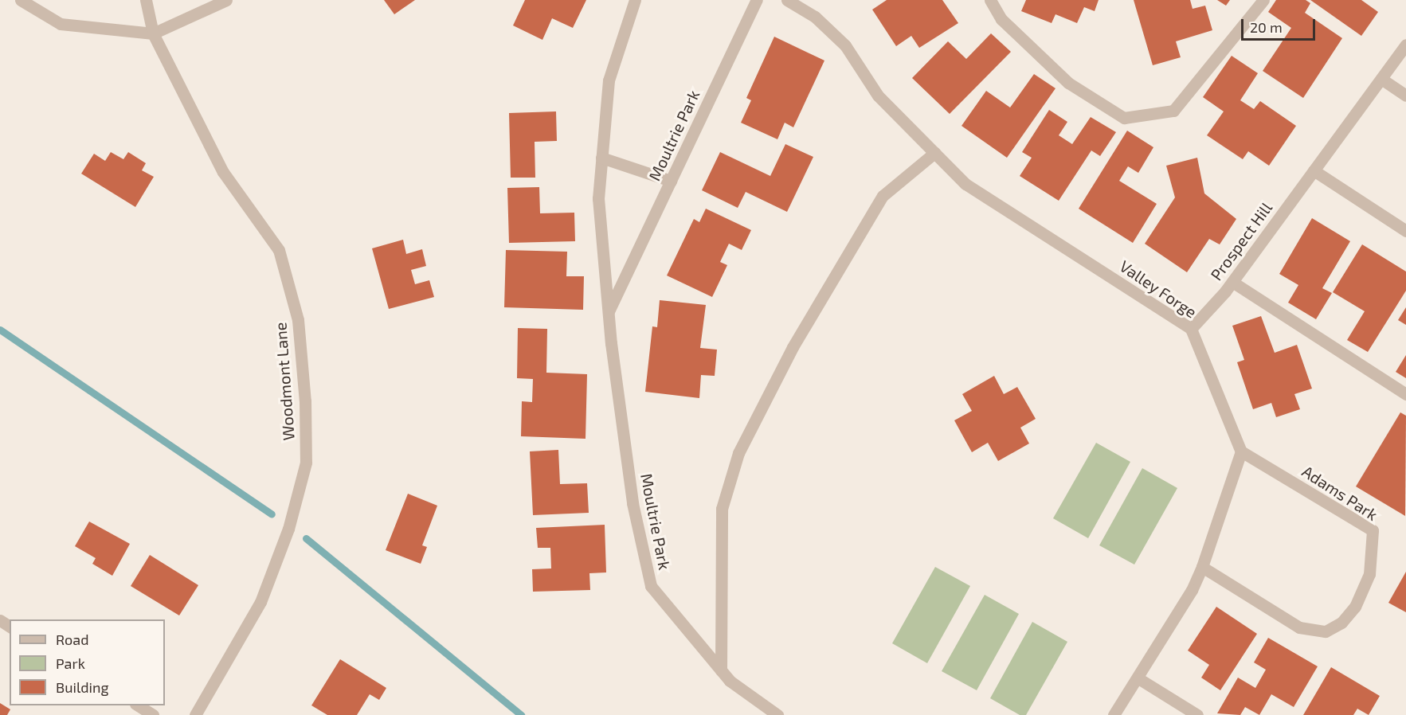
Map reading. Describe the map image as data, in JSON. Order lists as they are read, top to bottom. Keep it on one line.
{"streets":{"street":["Moultrie Park","Prospect Hill","Valley Forge","Woodmont Lane","Adams Park"]},"crossings":[["Prospect Hill","Valley Forge"],["Valley Forge","Adams Park"]],"legend":["Road","Park","Building"],"scale_bar":"20 m"}
